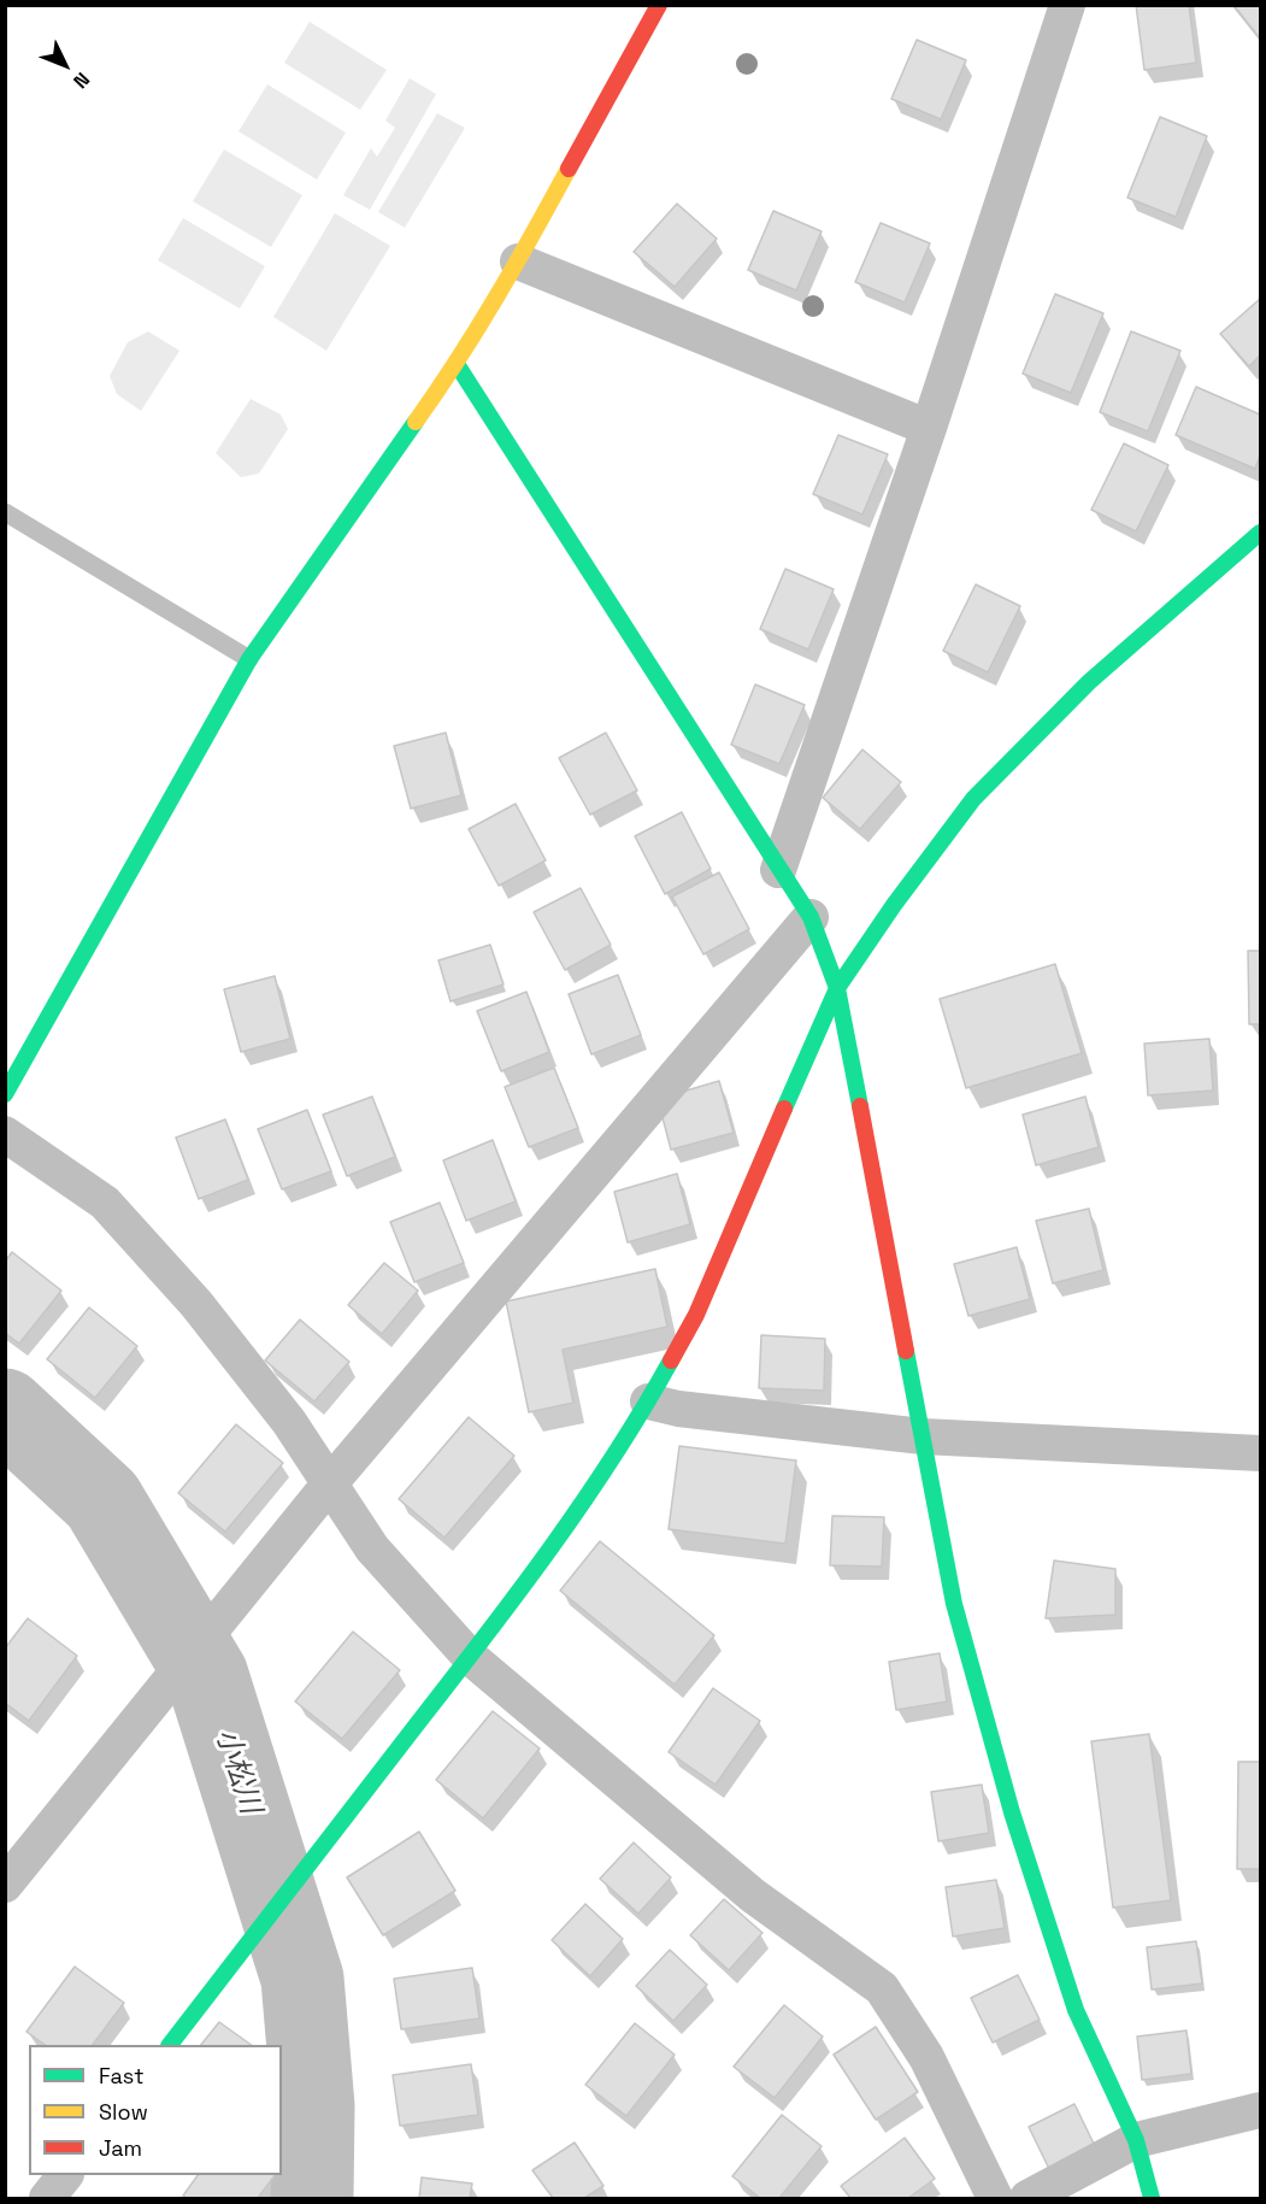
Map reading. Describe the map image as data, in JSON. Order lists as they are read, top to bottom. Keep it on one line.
{"water":["小松川"],"legend":["Fast","Slow","Jam"],"north":"bottom right"}
